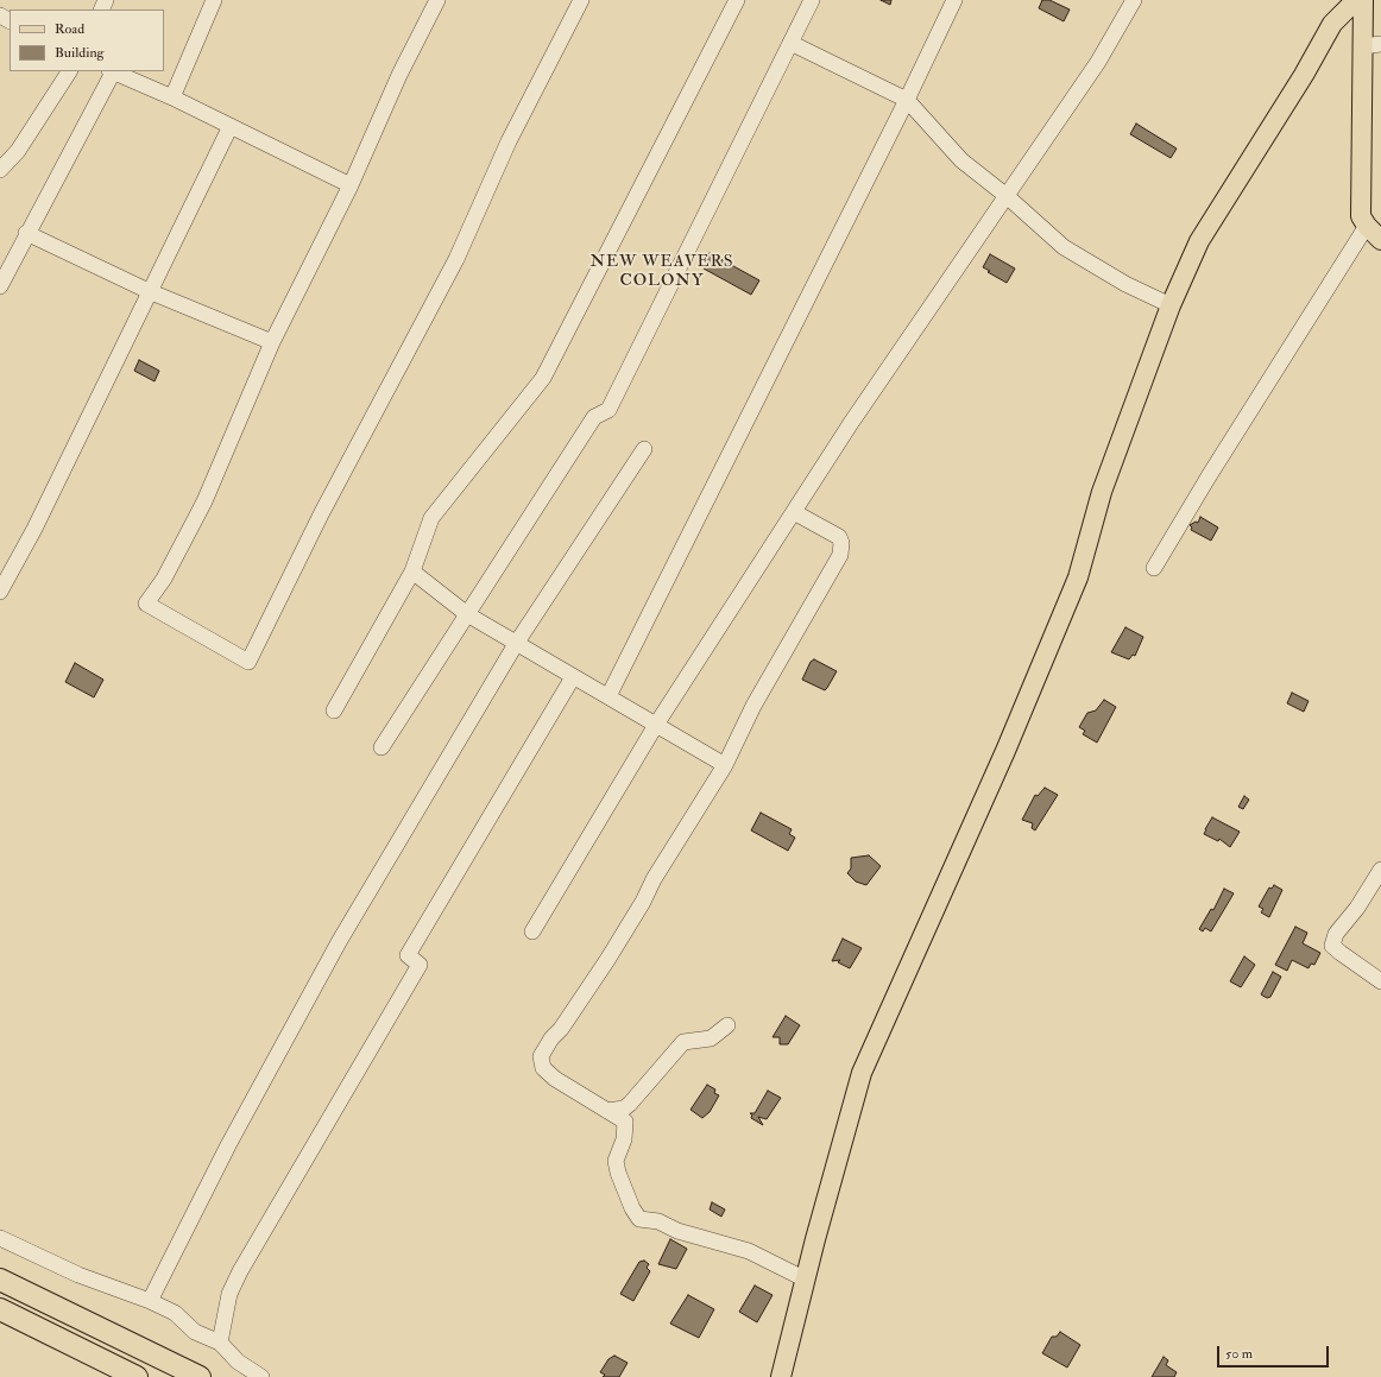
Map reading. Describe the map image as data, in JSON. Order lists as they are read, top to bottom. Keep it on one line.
{"districts":["NEW WEAVERS COLONY"],"legend":["Road","Building"],"scale_bar":"50 m"}
